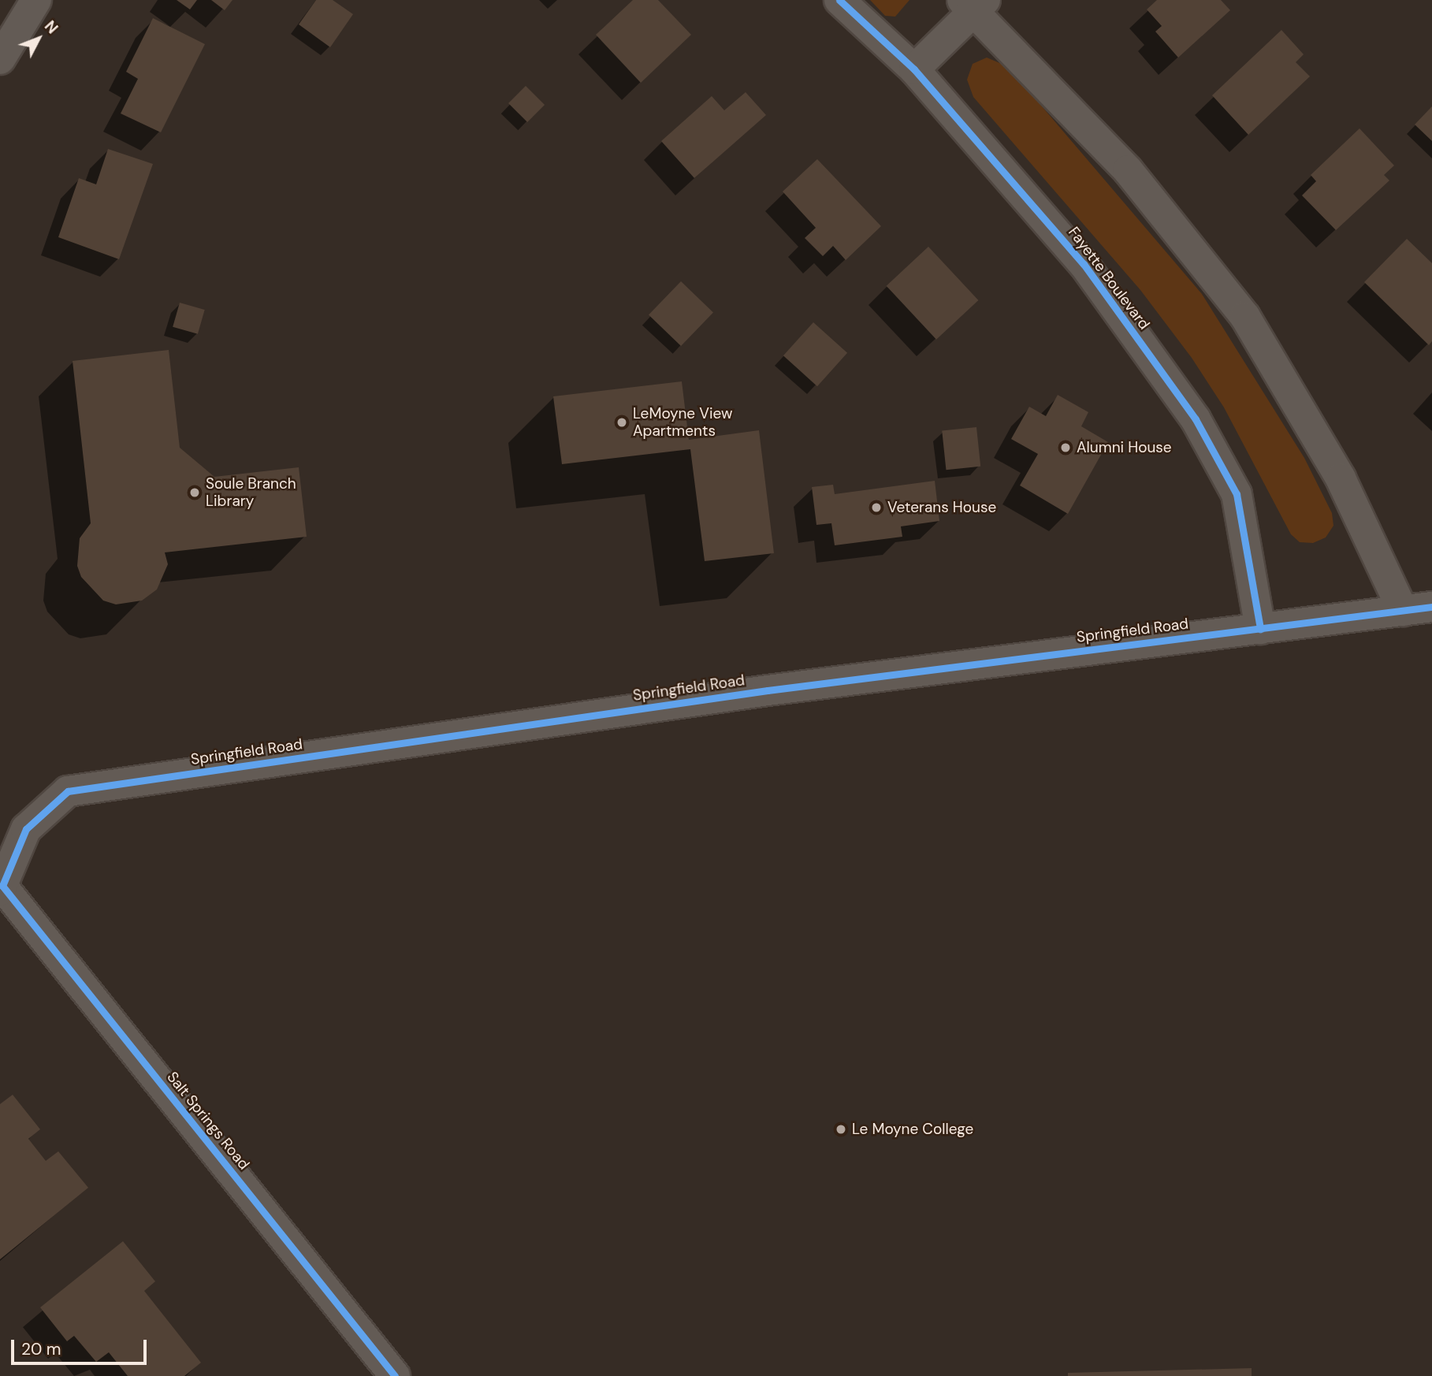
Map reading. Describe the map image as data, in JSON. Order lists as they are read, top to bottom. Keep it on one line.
{"streets":{"street":["Fayette Boulevard","Springfield Road","Salt Springs Road"]},"crossings":[["Fayette Boulevard","Springfield Road"],["Springfield Road","Salt Springs Road"]],"places":["LeMoyne View Apartments","Alumni House","Soule Branch Library","Veterans House","Le Moyne College"],"scale_bar":"20 m","north":"top right"}
